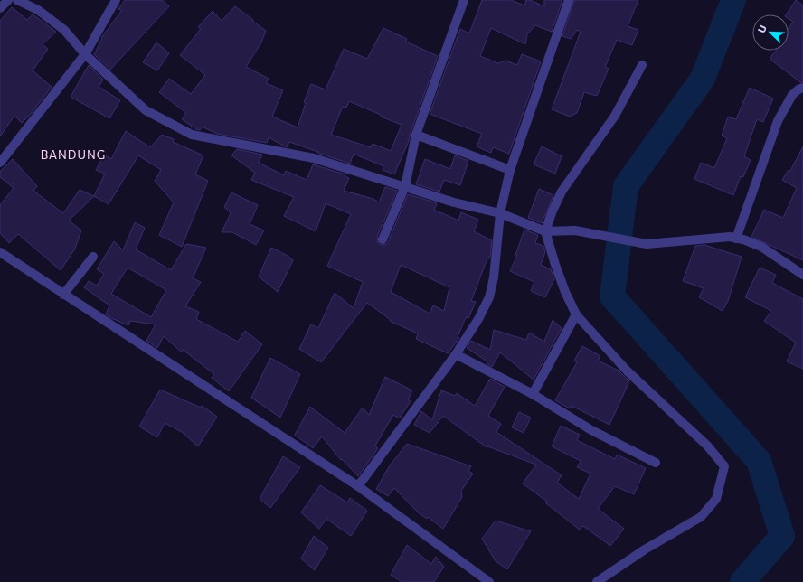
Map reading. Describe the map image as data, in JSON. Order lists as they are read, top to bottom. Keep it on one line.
{"districts":["BANDUNG"],"north":"top left"}
